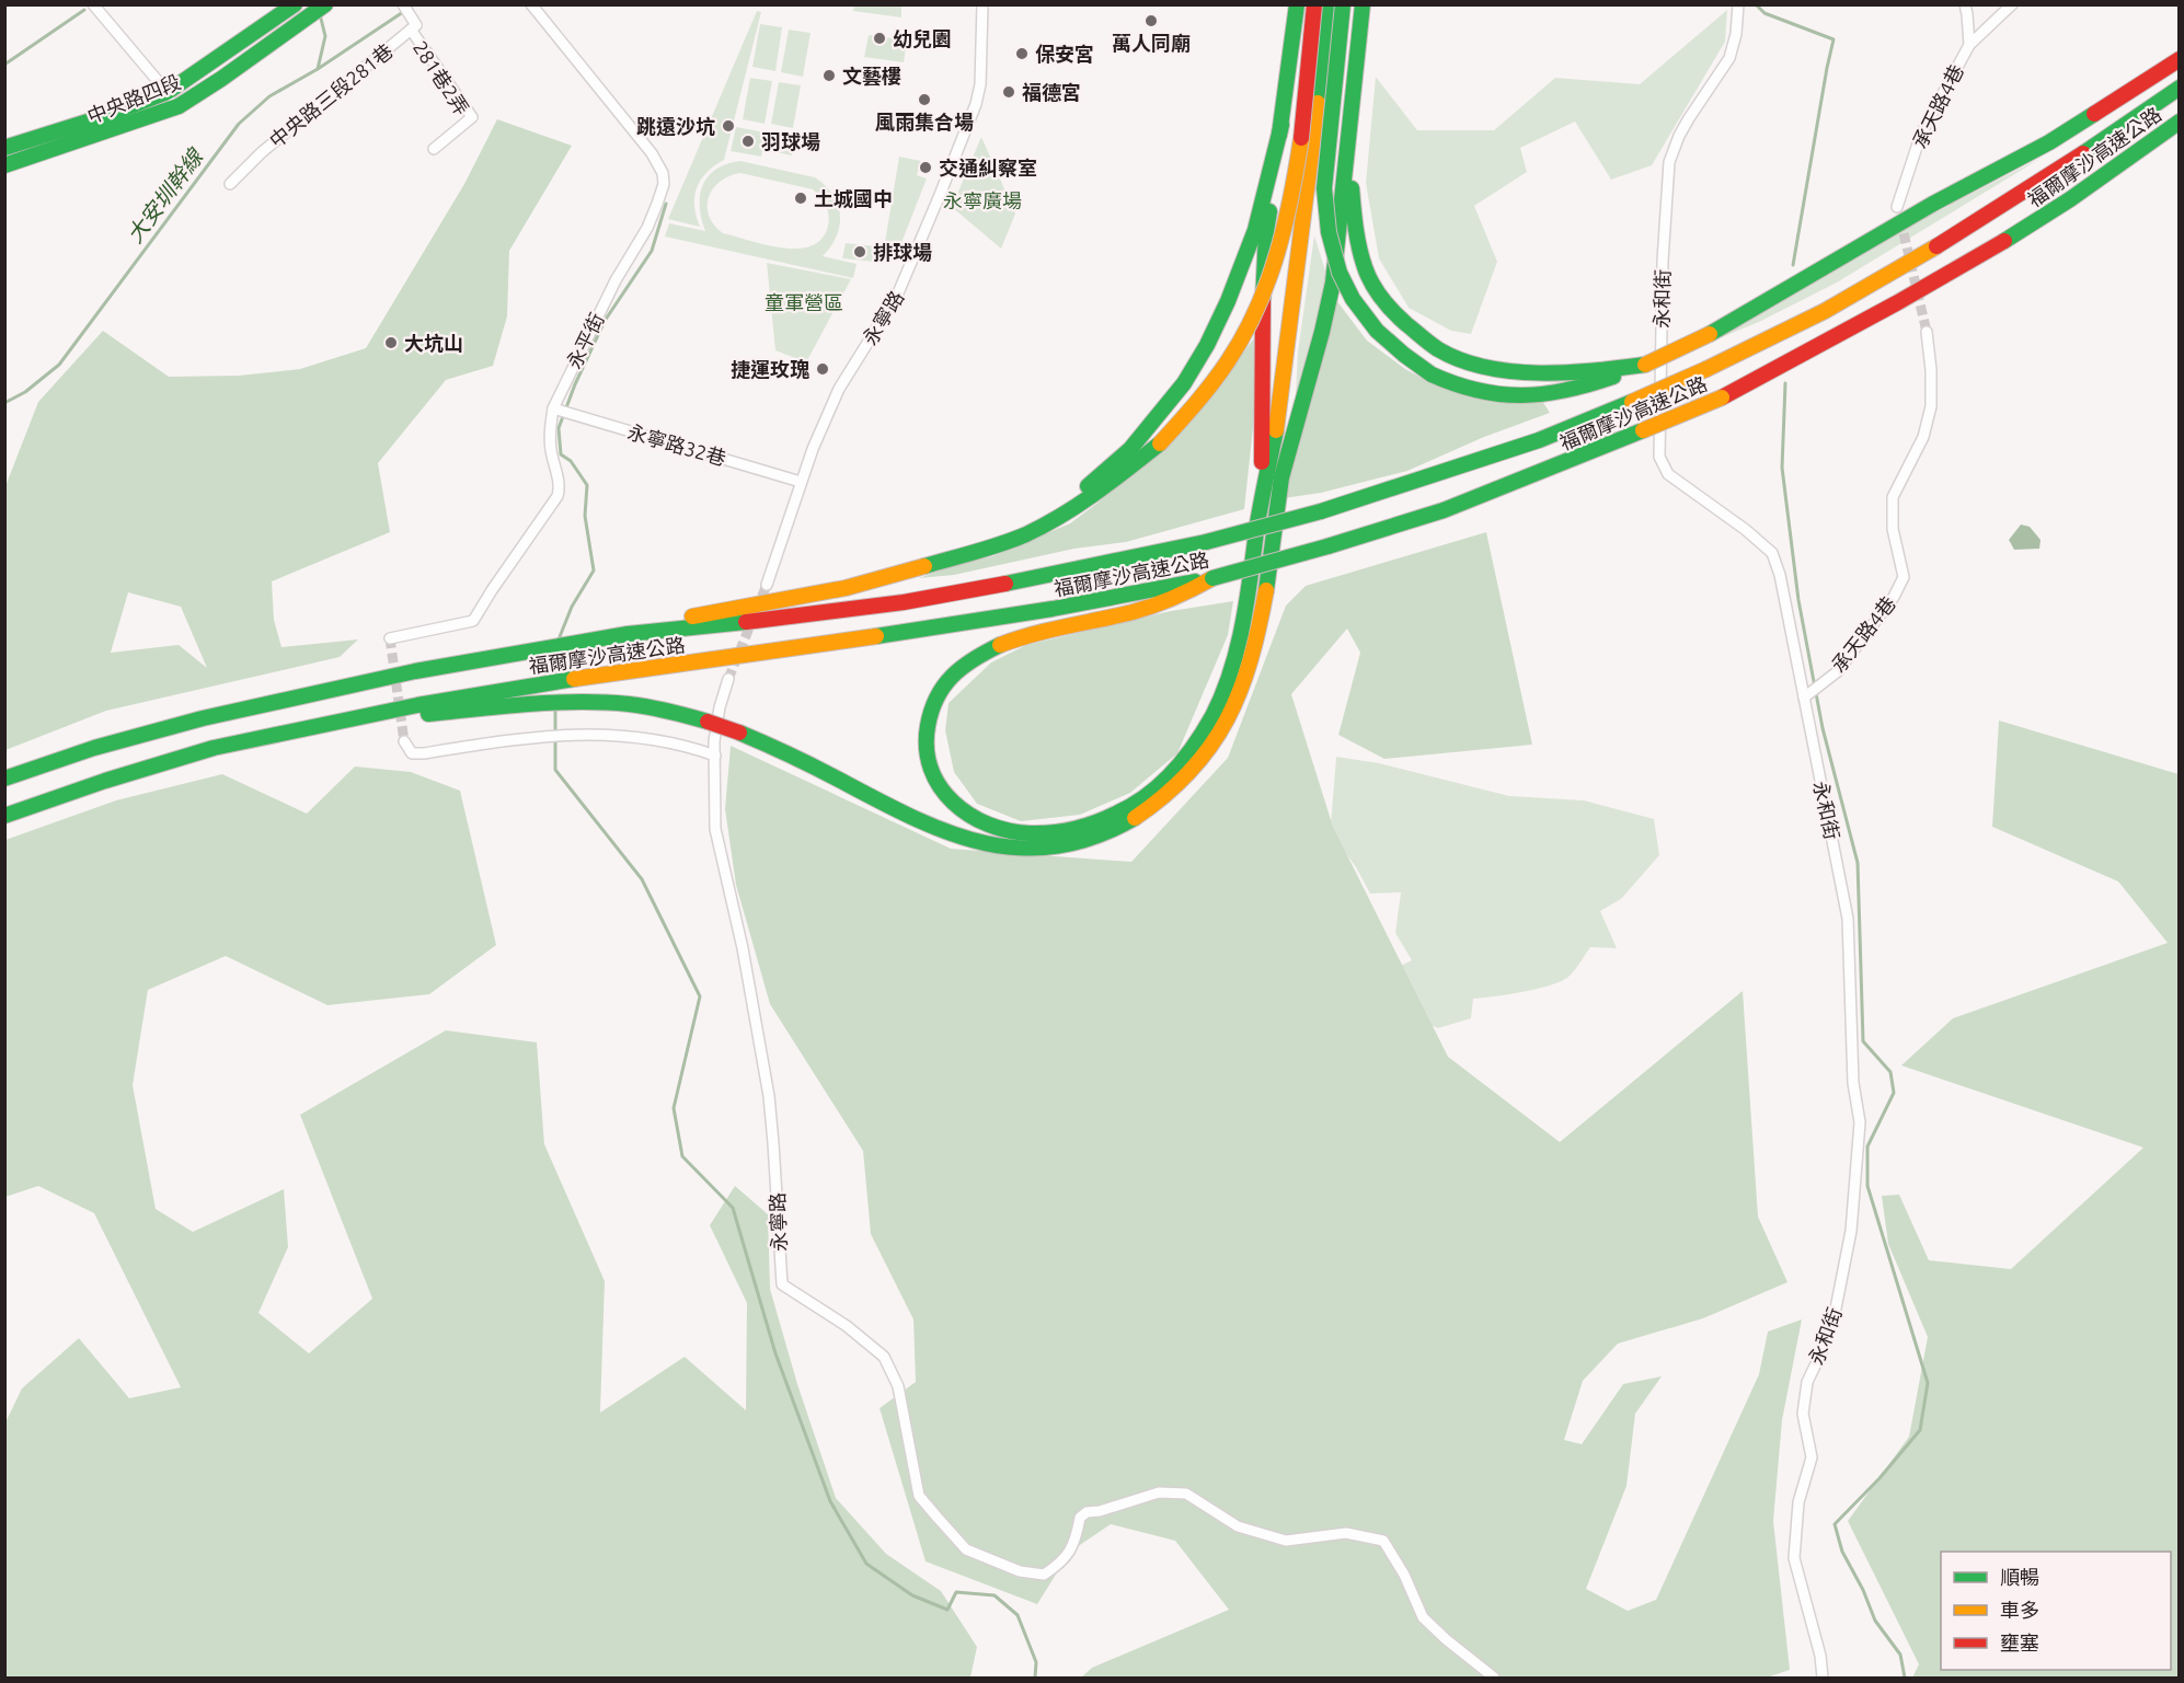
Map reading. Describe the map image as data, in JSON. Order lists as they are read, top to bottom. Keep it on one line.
{"streets":{"main road":["中央路四段","福爾摩沙高速公路"],"street":["281巷2弄","中央路三段281巷","承天路4巷","永和街","永寧路","永平街","永寧路32巷"]},"crossings":[["281巷2弄","中央路三段281巷"],["承天路4巷","永和街"],["永寧路","永寧路32巷"],["永平街","永寧路32巷"]],"water":["大安圳幹線"],"parks":["永寧廣場","童軍營區"],"places":["萬人同廟","幼兒園","保安宮","文藝樓","福德宮","風雨集合場","跳遠沙坑","羽球場","交通糾察室","土城國中","排球場","大坑山","捷運玫瑰"],"legend":["順暢","車多","壅塞"]}
